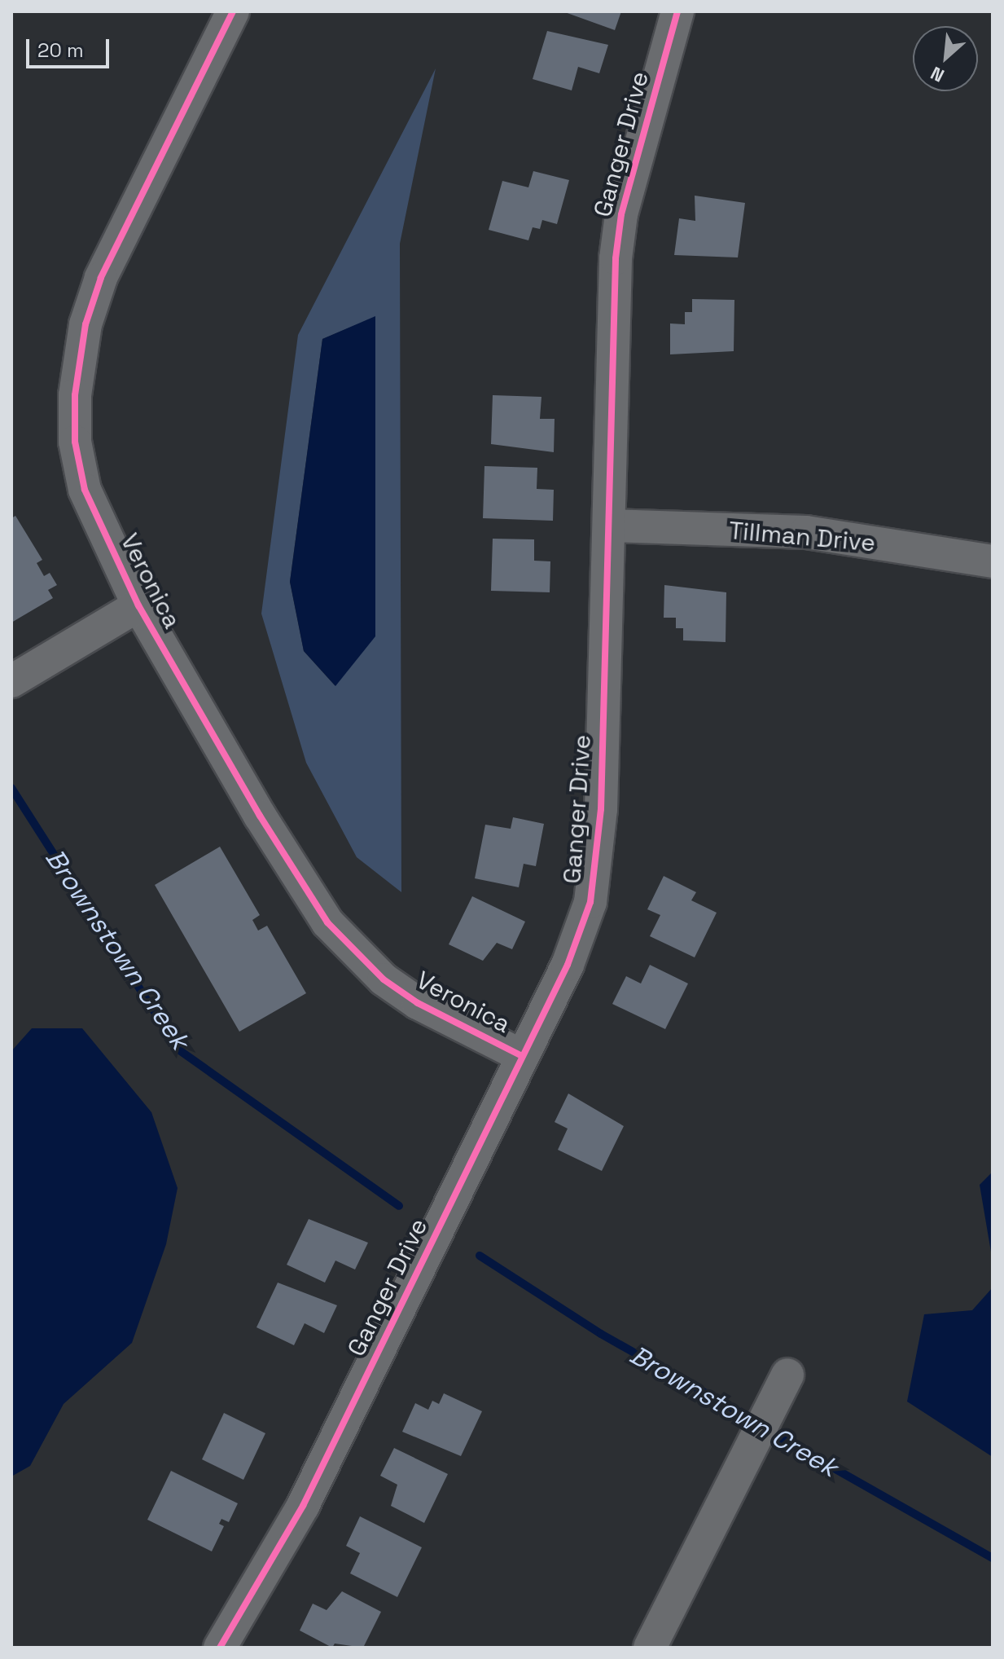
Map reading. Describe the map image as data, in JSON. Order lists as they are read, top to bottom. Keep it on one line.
{"streets":{"street":["Ganger Drive","Tillman Drive","Veronica"]},"crossings":[["Ganger Drive","Tillman Drive"],["Ganger Drive","Veronica"]],"water":["Brownstown Creek"],"scale_bar":"20 m","north":"bottom left"}
